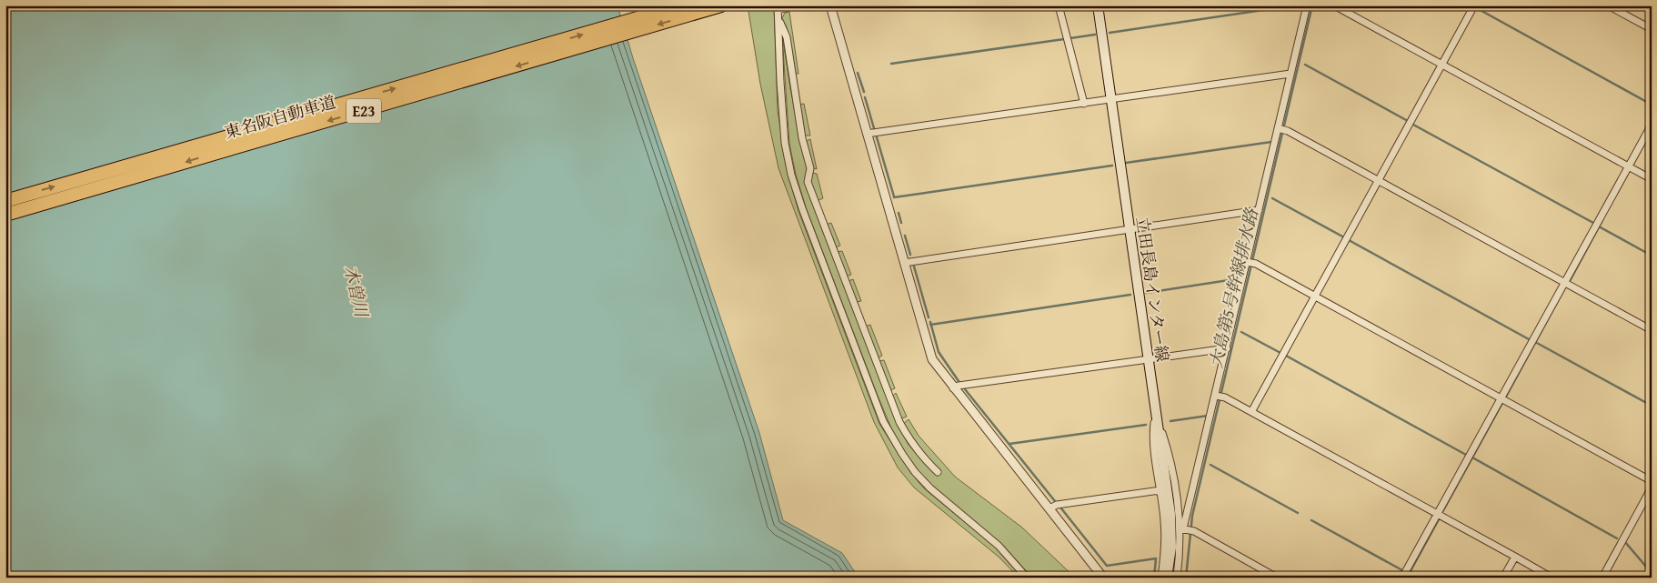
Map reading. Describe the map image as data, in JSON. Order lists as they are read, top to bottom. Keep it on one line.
{"streets":{"highway":["E23","東名阪自動車道"],"main road":["立田長島インター線"]},"water":["大島第5号幹線排水路","木曽川"]}
